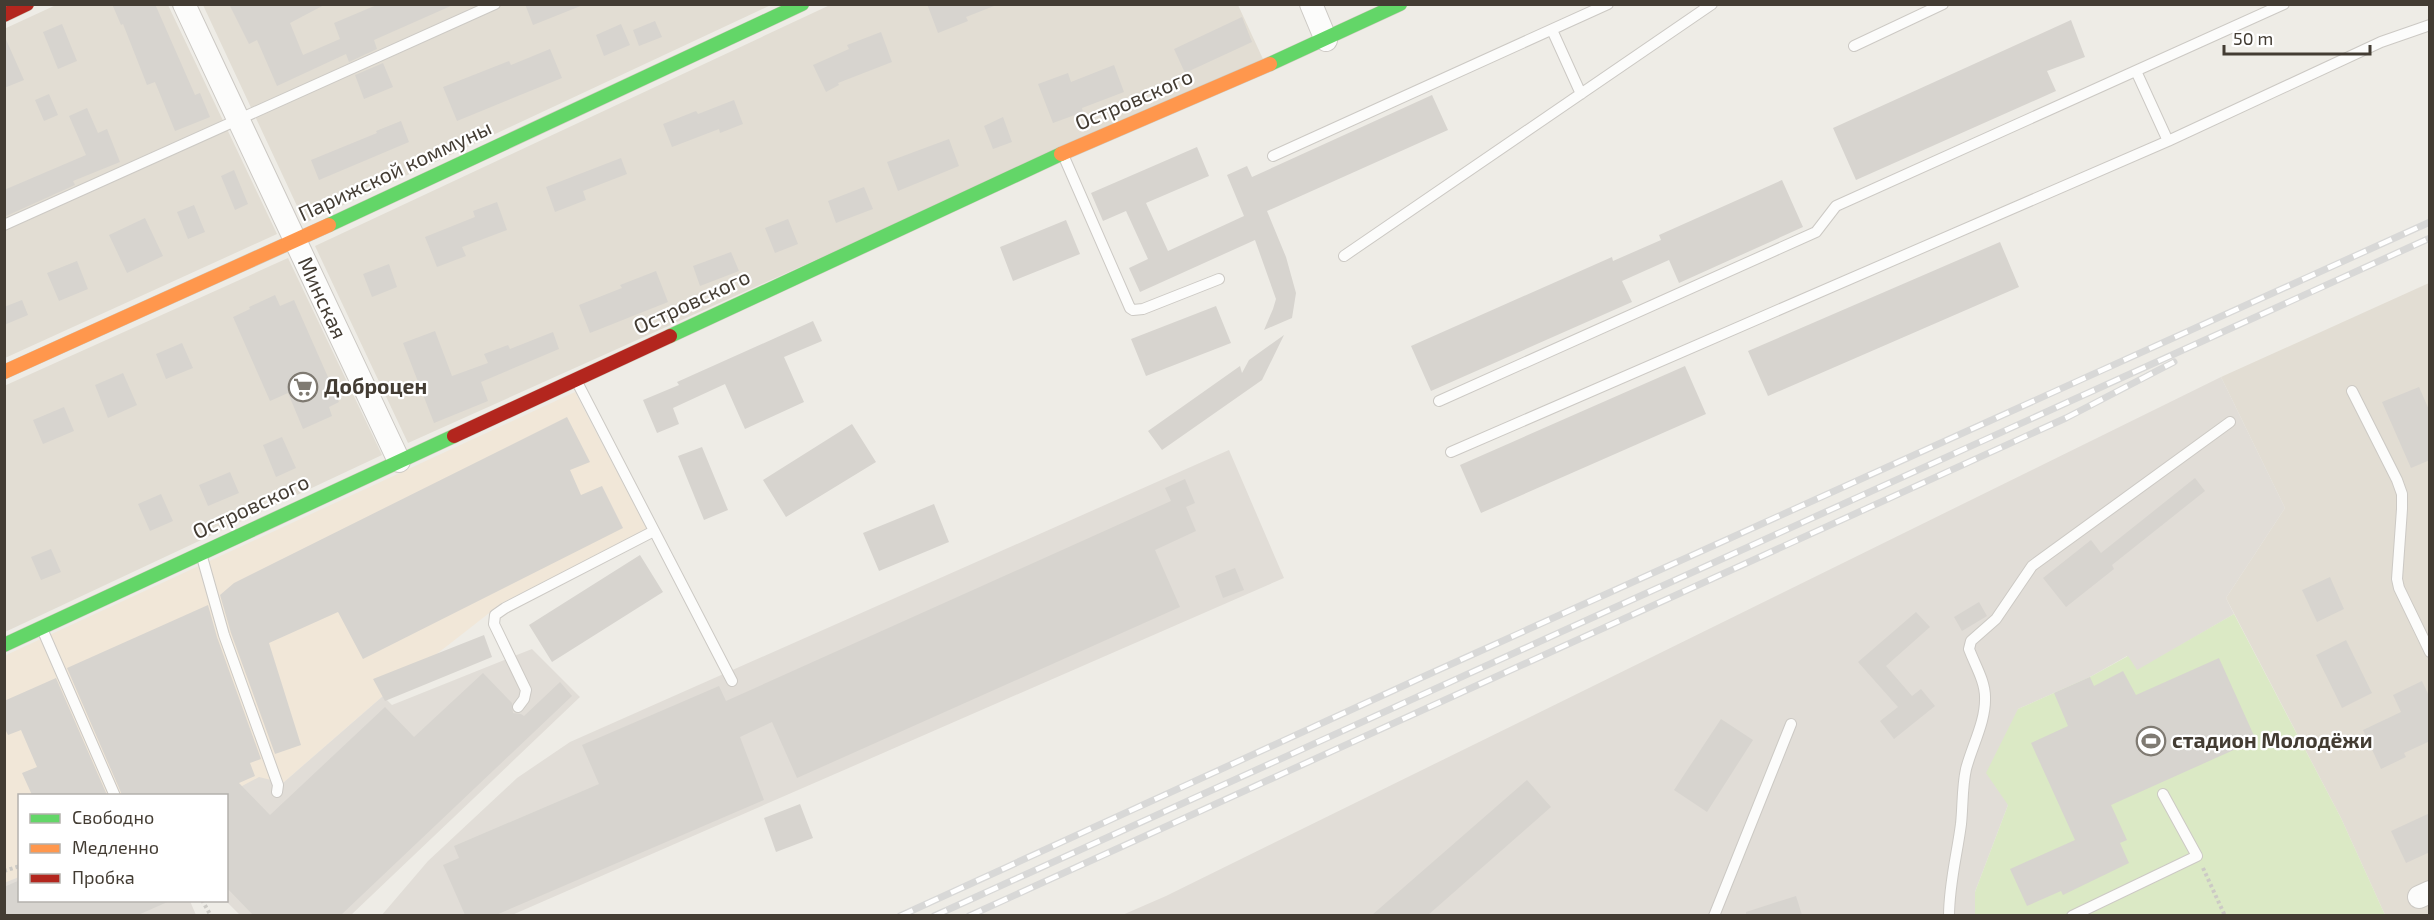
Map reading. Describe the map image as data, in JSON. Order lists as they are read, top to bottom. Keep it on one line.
{"streets":{"street":["Островского","Парижской коммуны","Минская"]},"crossings":[["Островского","Минская"],["Парижской коммуны","Минская"]],"places":{"supermarket":["Доброцен"],"sports":["стадион Молодёжи"]},"legend":["Свободно","Медленно","Пробка"],"scale_bar":"50 m"}
